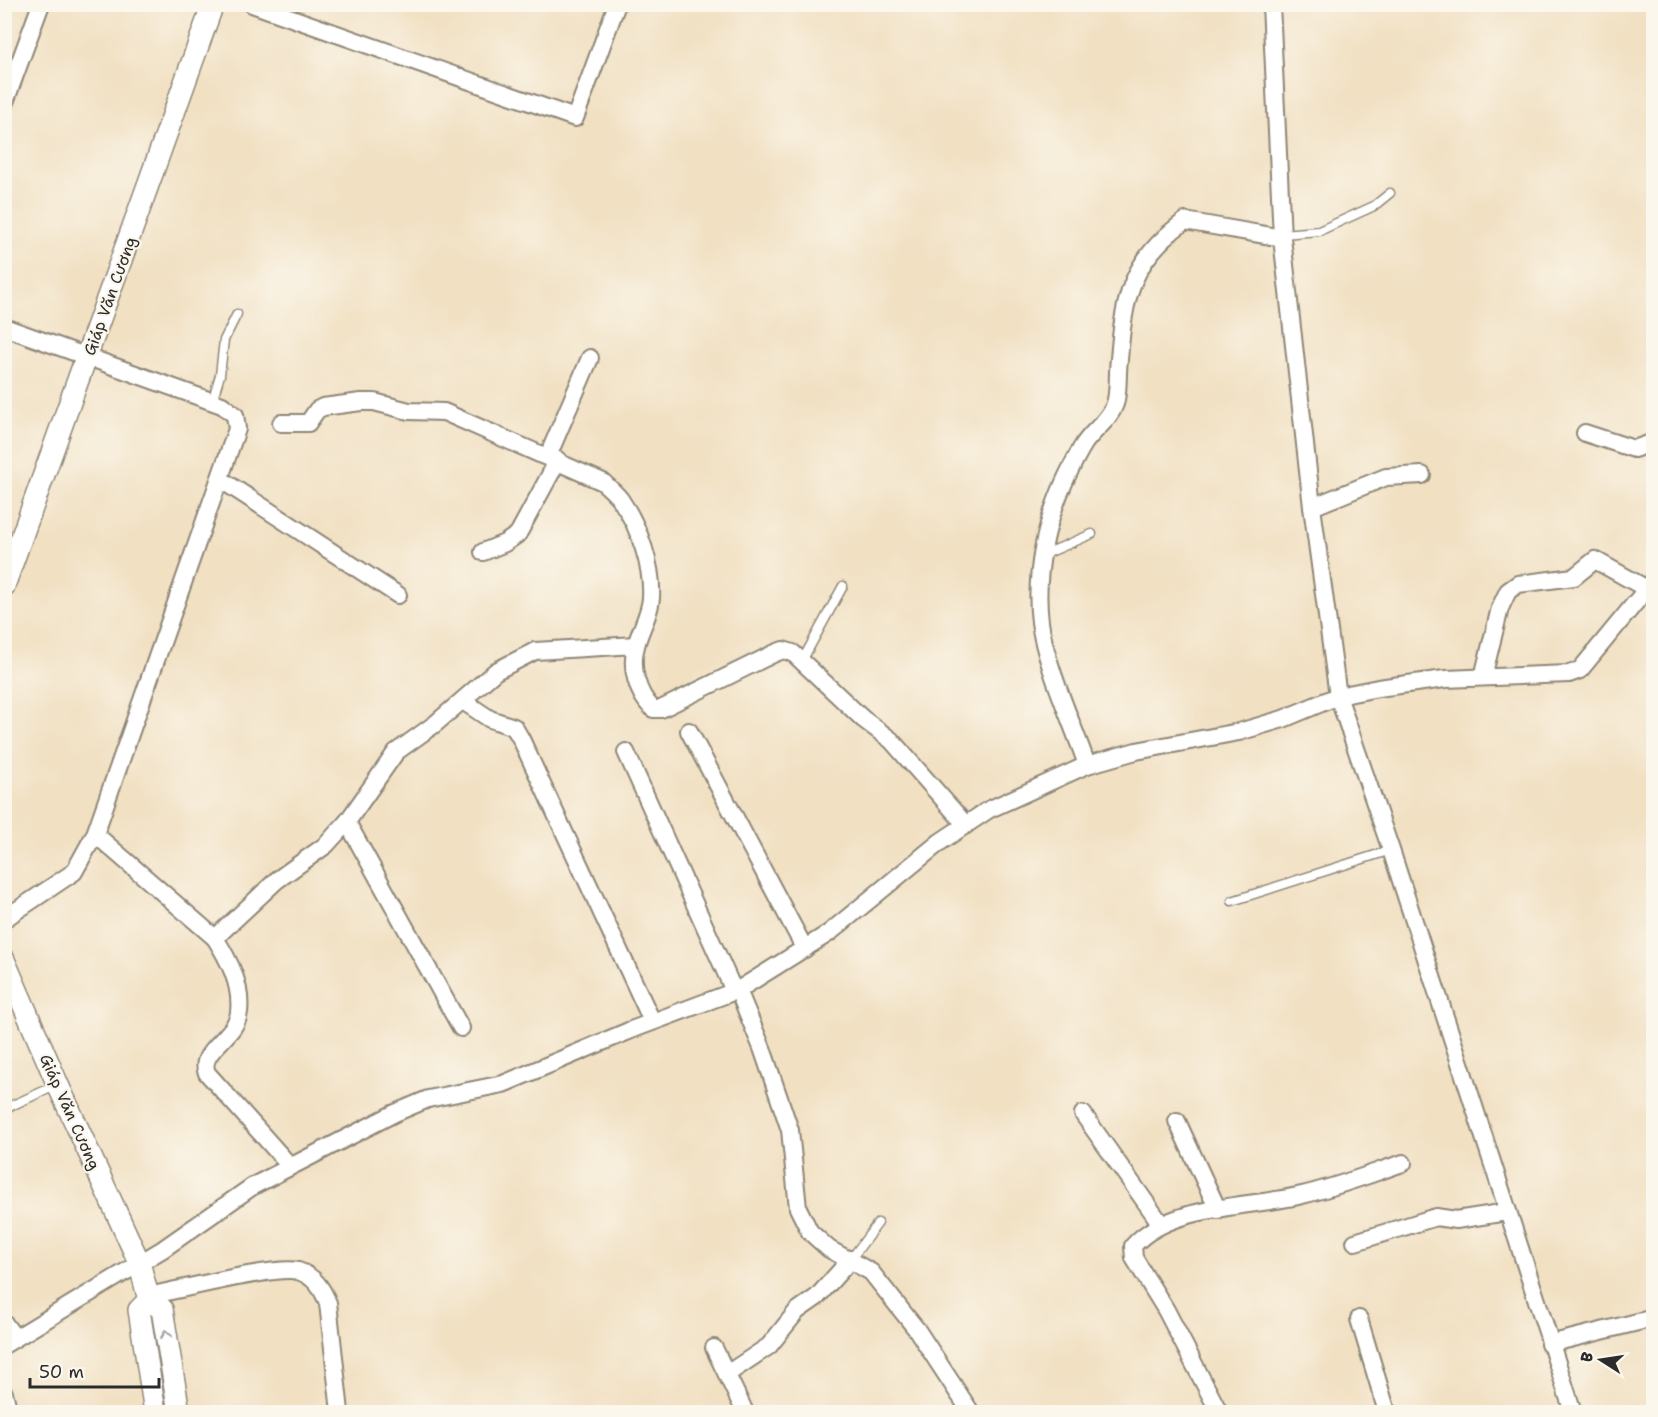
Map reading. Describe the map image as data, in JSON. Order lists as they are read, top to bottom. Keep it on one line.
{"streets":{"street":["Giáp Văn Cương"]},"scale_bar":"50 m","north":"left"}
